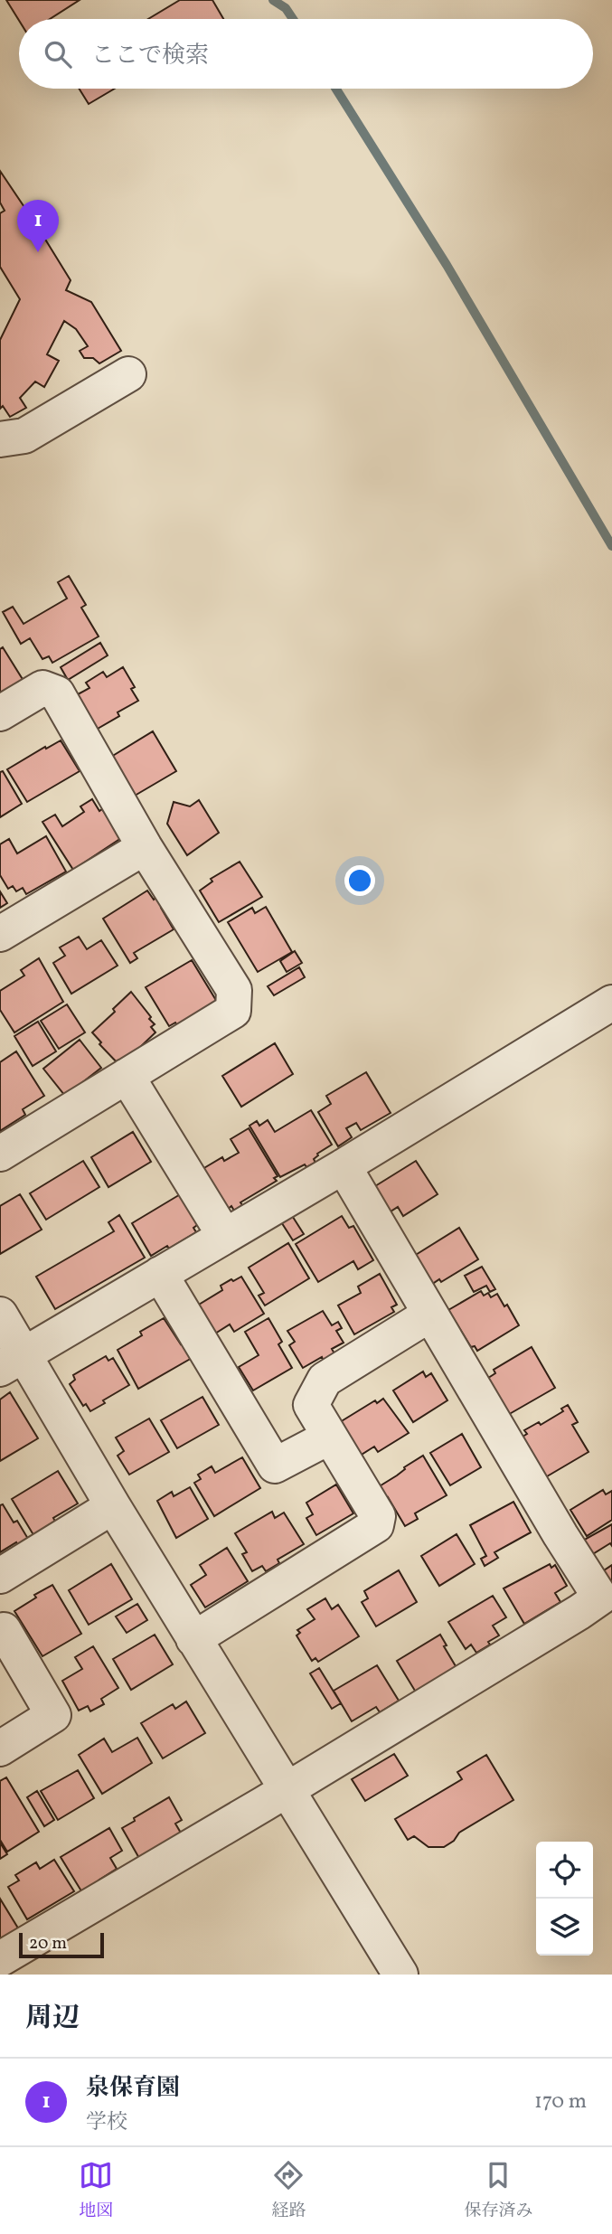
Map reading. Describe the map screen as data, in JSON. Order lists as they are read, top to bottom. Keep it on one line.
{"scale_bar":"20 m","page":{"search":"ここで検索","pins":"1","scale":"20 m","heading":"周辺","list":[{"mark":"1","name":"泉保育園","note":"学校","value":"170 m"}],"nav":["地図","経路","保存済み"]}}
